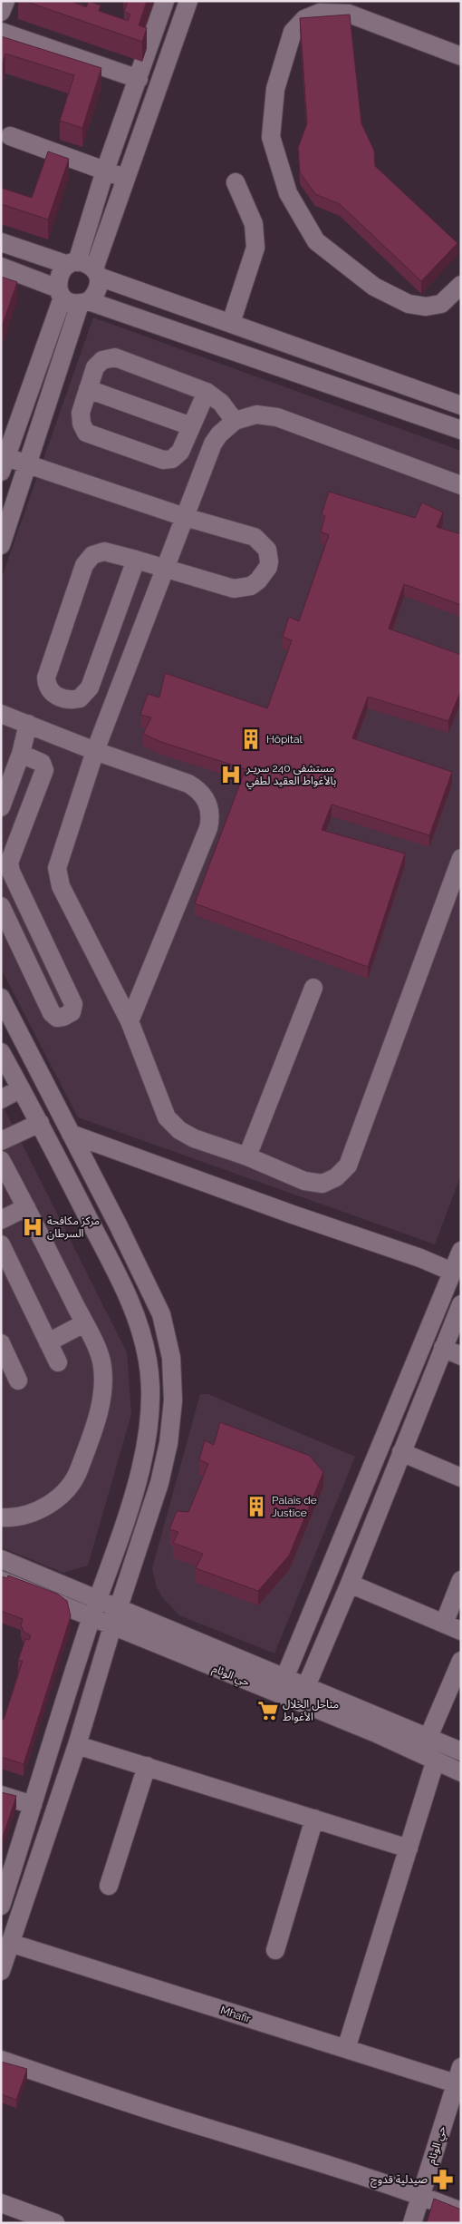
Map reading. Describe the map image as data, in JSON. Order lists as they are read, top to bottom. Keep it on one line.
{"streets":{"street":["حي الوئام","Mhafir"]},"crossings":[["حي الوئام","Mhafir"]],"places":{"building":["Hôpital","Palais de Justice"],"hospital":["مستشفى 240 سريـر بالأغواط العقيد لطفي","مركز مكافحة السرطان"],"supermarket":["مناحل الخلال الأغواط"],"pharmacy":["صيدلية قدوح"]}}
